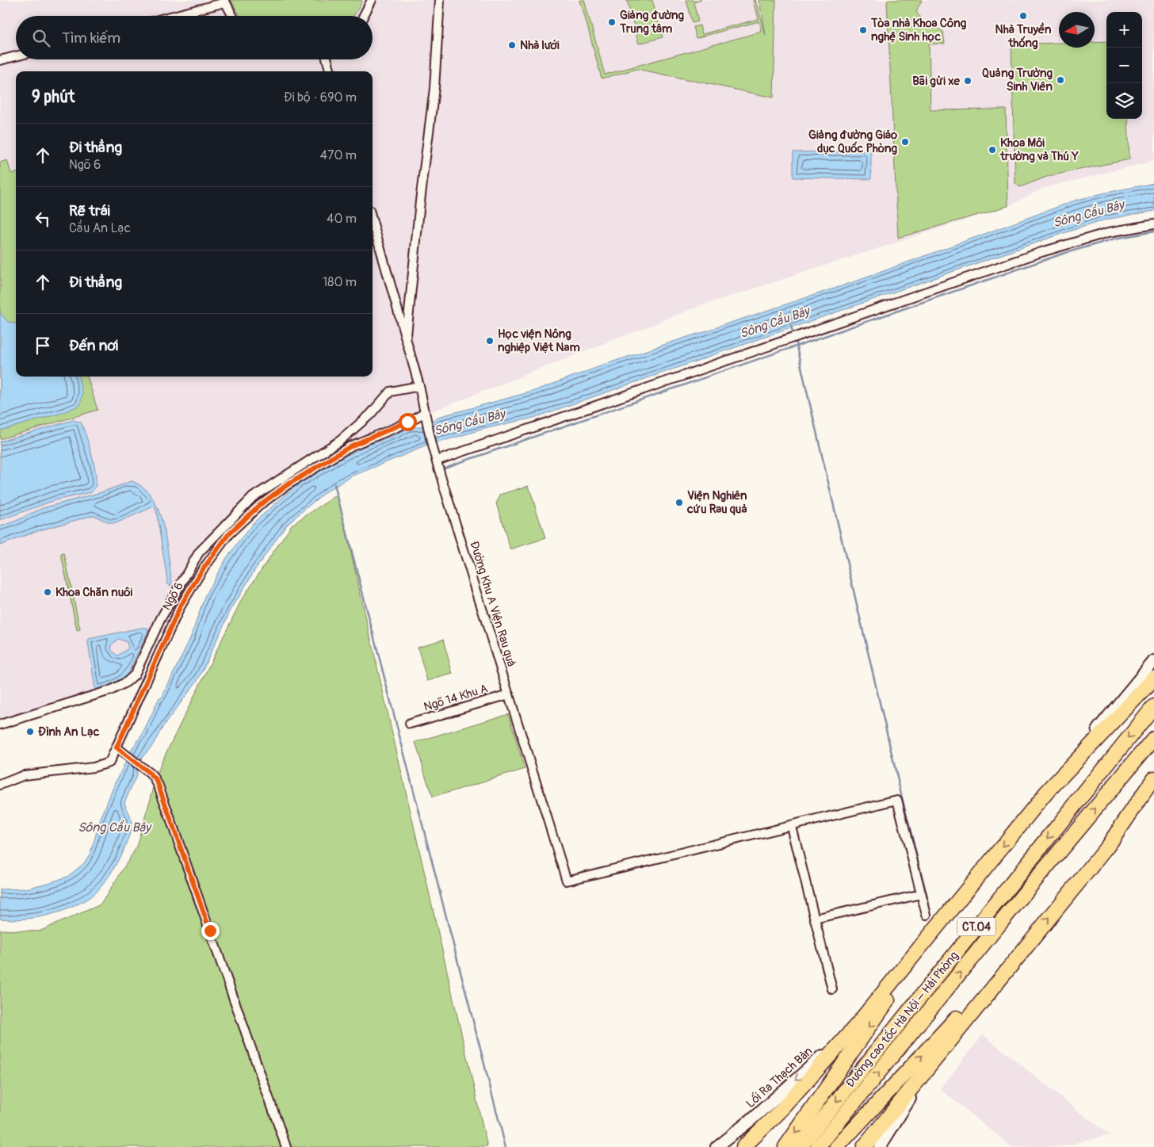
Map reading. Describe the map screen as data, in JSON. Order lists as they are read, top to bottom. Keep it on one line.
{"streets":{"highway":["CT.04","Đường cao tốc Hà Nội – Hải Phòng"],"main road":["Lối Ra Thạch Bàn"],"street":["Ngõ 6","Đường Khu A Viện Rau quả","Ngõ 14 Khu A"]},"crossings":[["Ngõ 6","Đường Khu A Viện Rau quả"],["Đường Khu A Viện Rau quả","Ngõ 14 Khu A"]],"one_way":["Lối Ra Thạch Bàn"],"water":["Sông Cầu Bây"],"places":["Nhà Truyền thống","Giảng đường Trung tâm","Tòa nhà Khoa Công nghệ Sinh học","Nhà lưới","Quảng Trường Sinh Viên","Bãi gửi xe","Giảng đường Giáo dục Quốc Phòng","Khoa Môi trường và Thú Y","Học viện Nông nghiệp Việt Nam","Viện Nghiên cứu Rau quả","Khoa Chăn nuôi","Đình An Lạc"],"north":"left","page":{"map_buttons":["+","−"],"search":"Tìm kiếm","heading":["9 phút","Đi bộ · 690 m"],"list":[["Đi thẳng","Ngõ 6","470 m"],["Rẽ trái","Cầu An Lạc","40 m"],["Đi thẳng","180 m"],"Đến nơi"]}}
